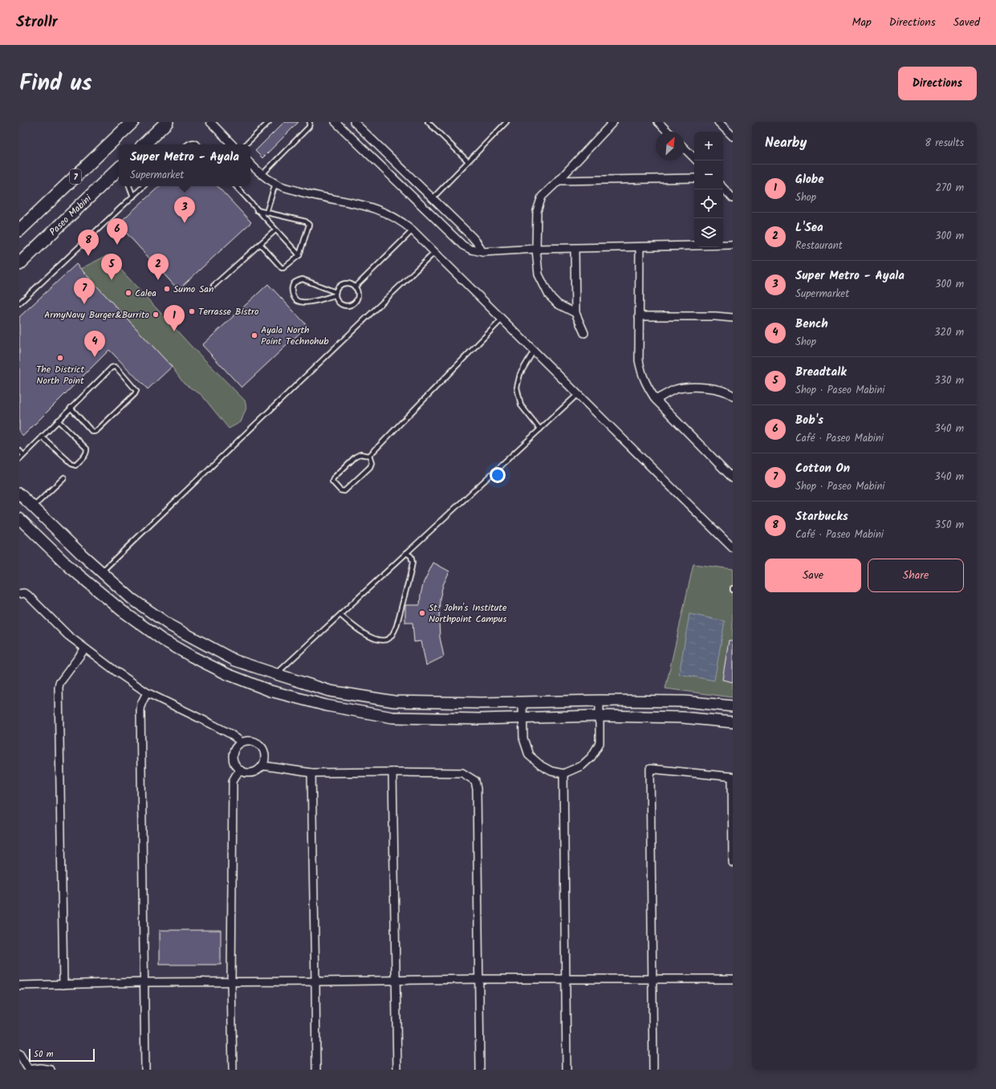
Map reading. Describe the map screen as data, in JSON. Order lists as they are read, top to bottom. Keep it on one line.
{"streets":{"main road":["7","Paseo Mabini"]},"places":["Sumo San","Calea","Terrasse Bistro","ArmyNavy Burger&Burrito","Ayala North Point Technohub","The District North Point","St. John's Institute Northpoint Campus"],"scale_bar":"50 m","north":"top right","page":{"header":"Strollr","nav":["Map","Directions","Saved"],"title":"Find us","buttons":["Directions",["Save","Share"]],"heading":["Nearby","8 results"],"map_buttons":["+","−"],"popup":["Super Metro - Ayala","Supermarket"],"list":[{"mark":"1","name":"Globe","note":"Shop","value":"270 m"},{"mark":"2","name":"L'Sea","note":"Restaurant","value":"300 m"},{"mark":"3","name":"Super Metro - Ayala","note":"Supermarket","value":"300 m"},{"mark":"4","name":"Bench","note":"Shop","value":"320 m"},{"mark":"5","name":"Breadtalk","note":"Shop · Paseo Mabini","value":"330 m"},{"mark":"6","name":"Bob's","note":"Café · Paseo Mabini","value":"340 m"},{"mark":"7","name":"Cotton On","note":"Shop · Paseo Mabini","value":"340 m"},{"mark":"8","name":"Starbucks","note":"Café · Paseo Mabini","value":"350 m"}],"pins":["3","6","8","2","5","7","1","4"],"scale":"50 m"}}
